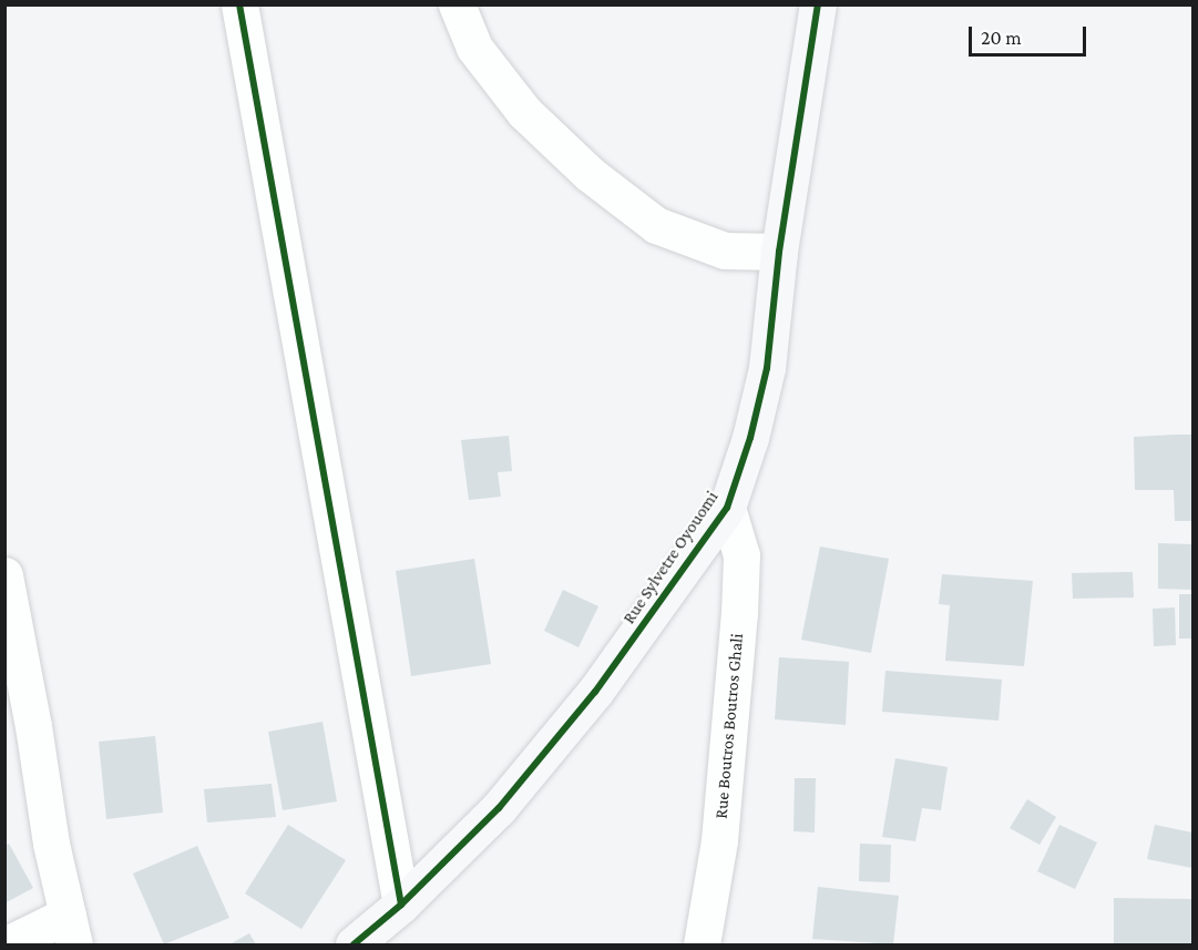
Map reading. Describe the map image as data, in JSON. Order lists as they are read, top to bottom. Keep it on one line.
{"streets":{"street":["Rue Sylvetre Oyouomi","Rue Boutros Boutros Ghali"]},"crossings":[["Rue Sylvetre Oyouomi","Rue Boutros Boutros Ghali"]],"scale_bar":"20 m"}
